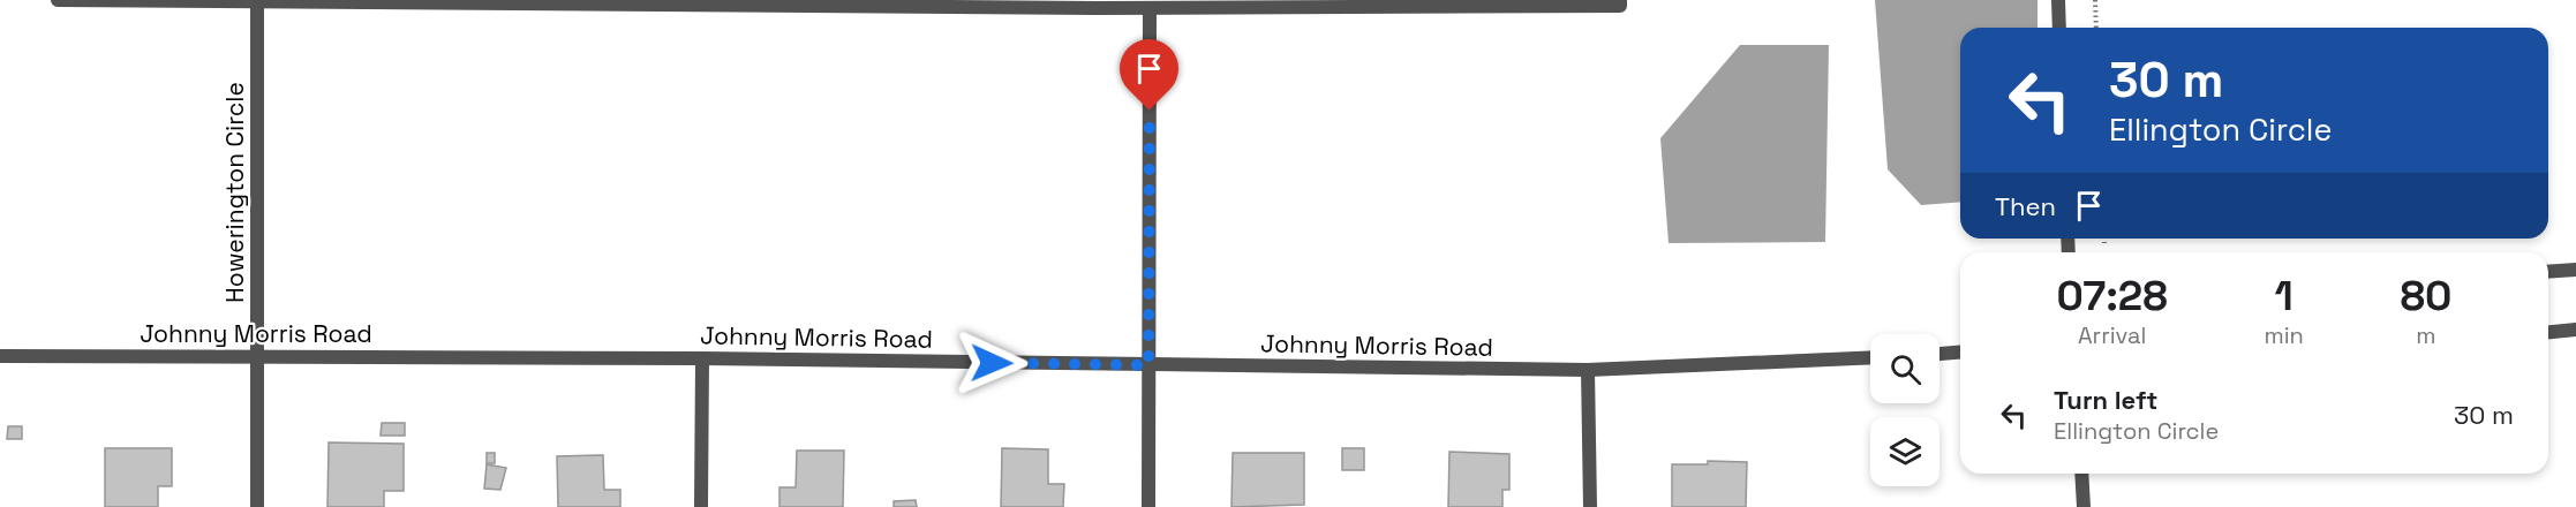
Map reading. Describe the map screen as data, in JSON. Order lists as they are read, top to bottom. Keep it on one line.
{"streets":{"street":["Howerington Circle","Johnny Morris Road"]},"crossings":[["Howerington Circle","Johnny Morris Road"]],"page":{"turn":["30 m","Ellington Circle"],"then":"Then","eta":["07:28","Arrival","1","min","80","m"],"list":[{"name":"Turn left","note":"Ellington Circle","value":"30 m"}]}}
